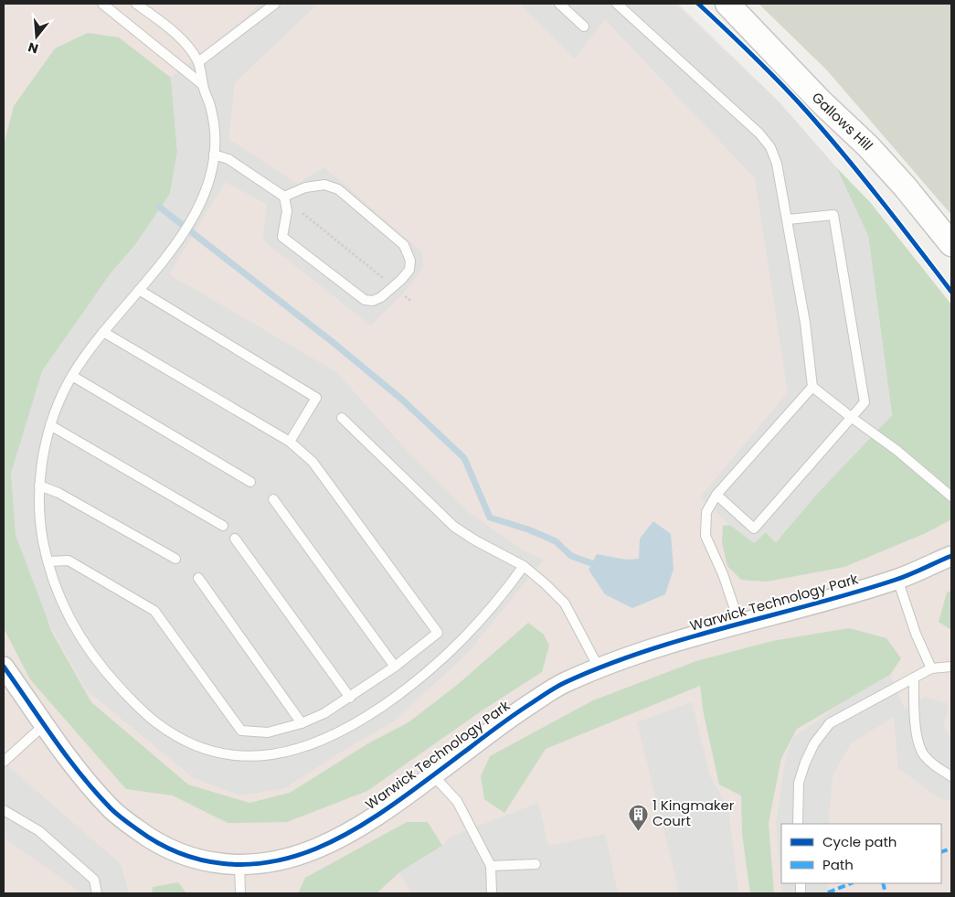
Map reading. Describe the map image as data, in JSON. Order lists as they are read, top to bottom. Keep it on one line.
{"streets":{"street":["Gallows Hill","Warwick Technology Park"]},"places":{"building":["1 Kingmaker Court"]},"legend":["Cycle path","Path"],"north":"bottom"}
